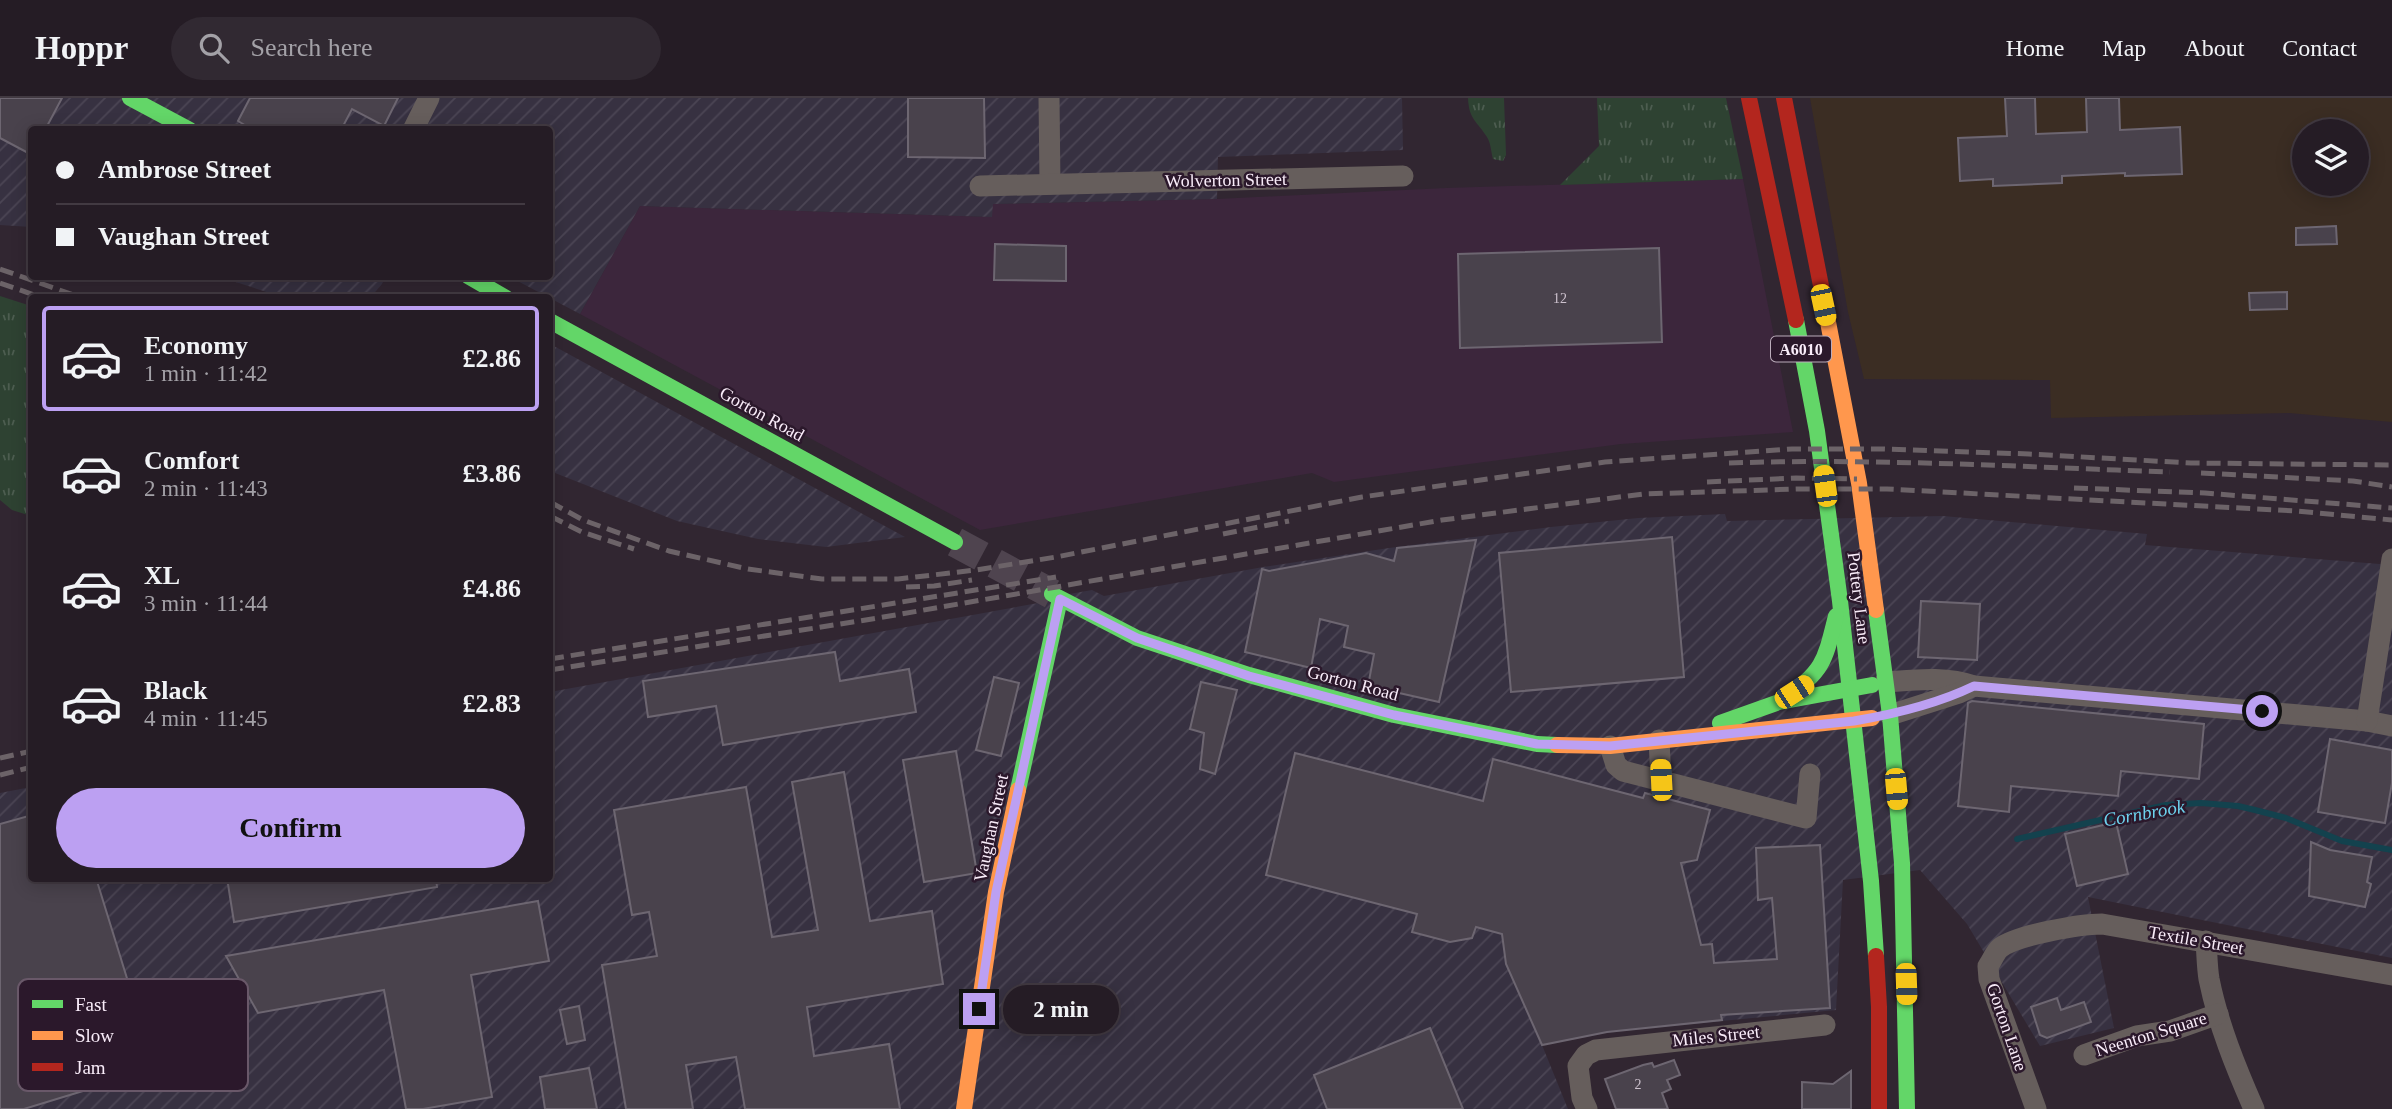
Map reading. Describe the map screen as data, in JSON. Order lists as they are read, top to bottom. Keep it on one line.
{"streets":{"main road":["A6010","Gorton Road","Pottery Lane","Vaughan Street"],"street":["Wolverton Street","Textile Street","Gorton Lane","Neenton Square","Miles Street"]},"crossings":[["Gorton Road","Pottery Lane"],["Gorton Road","Vaughan Street"],["Textile Street","Gorton Lane"]],"water":["Cornbrook"],"house_numbers":["12","2"],"legend":["Fast","Slow","Jam"],"page":{"header":"Hoppr","search":"Search here","nav":["Home","Map","About","Contact"],"banner":["Ambrose Street","Vaughan Street"],"list":[{"name":"Economy","note":"1 min · 11:42","value":"£2.86"},{"name":"Comfort","note":"2 min · 11:43","value":"£3.86"},{"name":"XL","note":"3 min · 11:44","value":"£4.86"},{"name":"Black","note":"4 min · 11:45","value":"£2.83"}],"buttons":"Confirm","bubble":"2 min"}}
